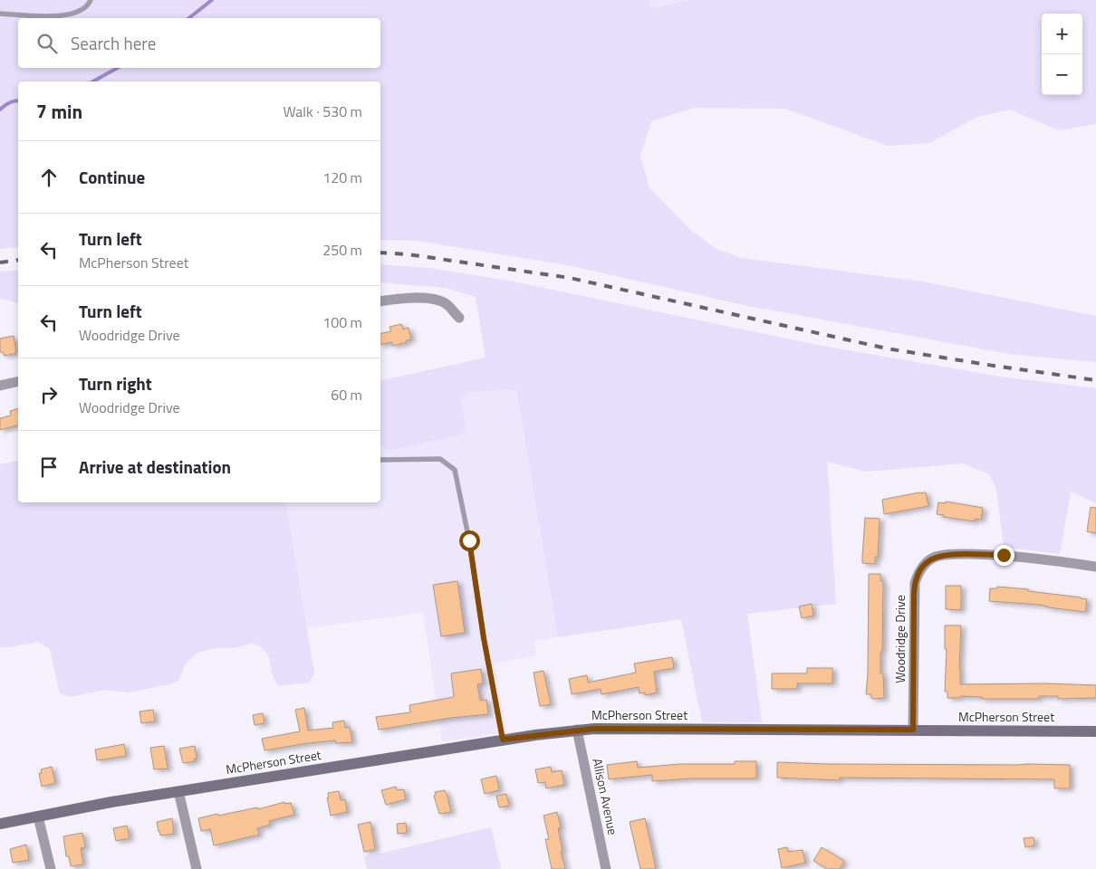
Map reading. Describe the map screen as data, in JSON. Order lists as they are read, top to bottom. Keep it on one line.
{"streets":{"street":["Woodridge Drive","McPherson Street","Allison Avenue"]},"crossings":[["Woodridge Drive","McPherson Street"],["McPherson Street","Allison Avenue"]],"page":{"map_buttons":["+","−"],"search":"Search here","heading":["7 min","Walk · 530 m"],"list":[["Continue","120 m"],["Turn left","McPherson Street","250 m"],["Turn left","Woodridge Drive","100 m"],["Turn right","Woodridge Drive","60 m"],"Arrive at destination"]}}
